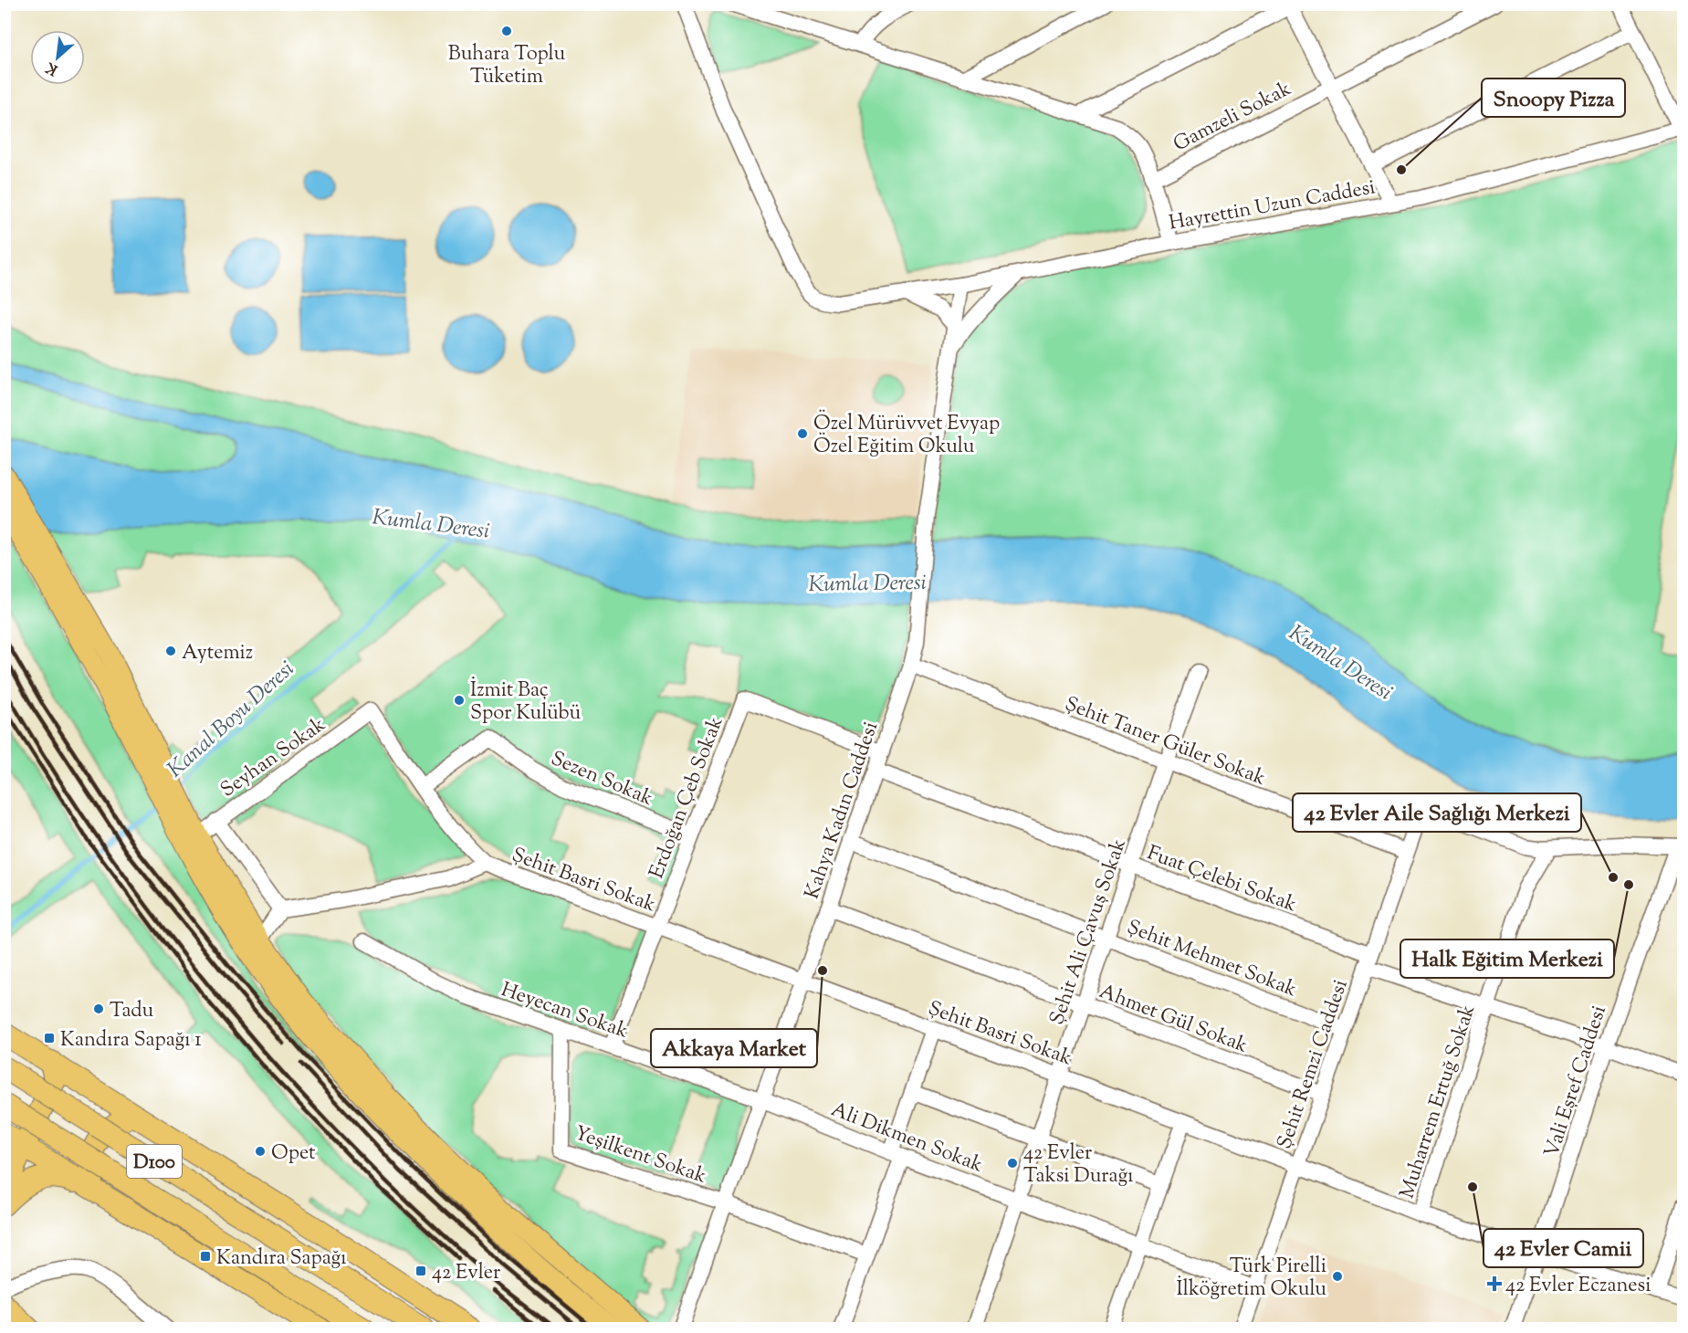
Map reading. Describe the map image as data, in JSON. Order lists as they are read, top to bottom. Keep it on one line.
{"streets":{"highway":["D100"],"street":["Gamzeli Sokak","Hayrettin Uzun Caddesi","Şehit Taner Güler Sokak","Seyhan Sokak","Sezen Sokak","Erdoğan Çeb Sokak","Kahya Kadın Caddesi","Fuat Çelebi Sokak","Şehit Basri Sokak","Şehit Ali Çavuş Sokak","Şehit Mehmet Sokak","Heyecan Sokak","Ahmet Gül Sokak","Şehit Remzi Caddesi","Vali Eşref Caddesi","Muharrem Ertuğ Sokak","Ali Dikmen Sokak","Yeşilkent Sokak"]},"crossings":[["Hayrettin Uzun Caddesi","Kahya Kadın Caddesi"],["Şehit Taner Güler Sokak","Kahya Kadın Caddesi"],["Şehit Taner Güler Sokak","Şehit Ali Çavuş Sokak"],["Şehit Taner Güler Sokak","Şehit Remzi Caddesi"],["Seyhan Sokak","Şehit Basri Sokak"],["Sezen Sokak","Erdoğan Çeb Sokak"],["Sezen Sokak","Şehit Basri Sokak"],["Erdoğan Çeb Sokak","Kahya Kadın Caddesi"],["Erdoğan Çeb Sokak","Şehit Basri Sokak"],["Erdoğan Çeb Sokak","Heyecan Sokak"],["Kahya Kadın Caddesi","Fuat Çelebi Sokak"],["Kahya Kadın Caddesi","Şehit Basri Sokak"],["Kahya Kadın Caddesi","Şehit Mehmet Sokak"],["Kahya Kadın Caddesi","Heyecan Sokak"],["Kahya Kadın Caddesi","Ahmet Gül Sokak"],["Kahya Kadın Caddesi","Ali Dikmen Sokak"],["Kahya Kadın Caddesi","Yeşilkent Sokak"],["Fuat Çelebi Sokak","Şehit Ali Çavuş Sokak"],["Fuat Çelebi Sokak","Şehit Remzi Caddesi"],["Fuat Çelebi Sokak","Vali Eşref Caddesi"],["Fuat Çelebi Sokak","Muharrem Ertuğ Sokak"],["Şehit Basri Sokak","Şehit Ali Çavuş Sokak"],["Şehit Basri Sokak","Şehit Remzi Caddesi"],["Şehit Basri Sokak","Vali Eşref Caddesi"],["Şehit Basri Sokak","Muharrem Ertuğ Sokak"],["Şehit Ali Çavuş Sokak","Şehit Mehmet Sokak"],["Şehit Ali Çavuş Sokak","Ahmet Gül Sokak"],["Şehit Ali Çavuş Sokak","Ali Dikmen Sokak"],["Şehit Mehmet Sokak","Şehit Remzi Caddesi"],["Heyecan Sokak","Ali Dikmen Sokak"],["Heyecan Sokak","Yeşilkent Sokak"],["Ahmet Gül Sokak","Şehit Remzi Caddesi"],["Şehit Remzi Caddesi","Muharrem Ertuğ Sokak"],["Şehit Remzi Caddesi","Ali Dikmen Sokak"]],"water":["Kumla Deresi","Kanal Boyu Deresi"],"places":{"other":["Buhara Toplu Tüketim","Snoopy Pizza","Özel Mürüvvet Evyap Özel Eğitim Okulu","Aytemiz","İzmit Baç Spor Kulübü","42 Evler Aile Sağlığı Merkezi","Halk Eğitim Merkezi","Akkaya Market","Tadu","Opet","42 Evler Taksi Durağı","42 Evler Camii","Türk Pirelli İlköğretim Okulu"],"transit":["Kandıra Sapağı 1","Kandıra Sapağı","42 Evler"],"health":["42 Evler Eczanesi"]},"north":"bottom left"}
